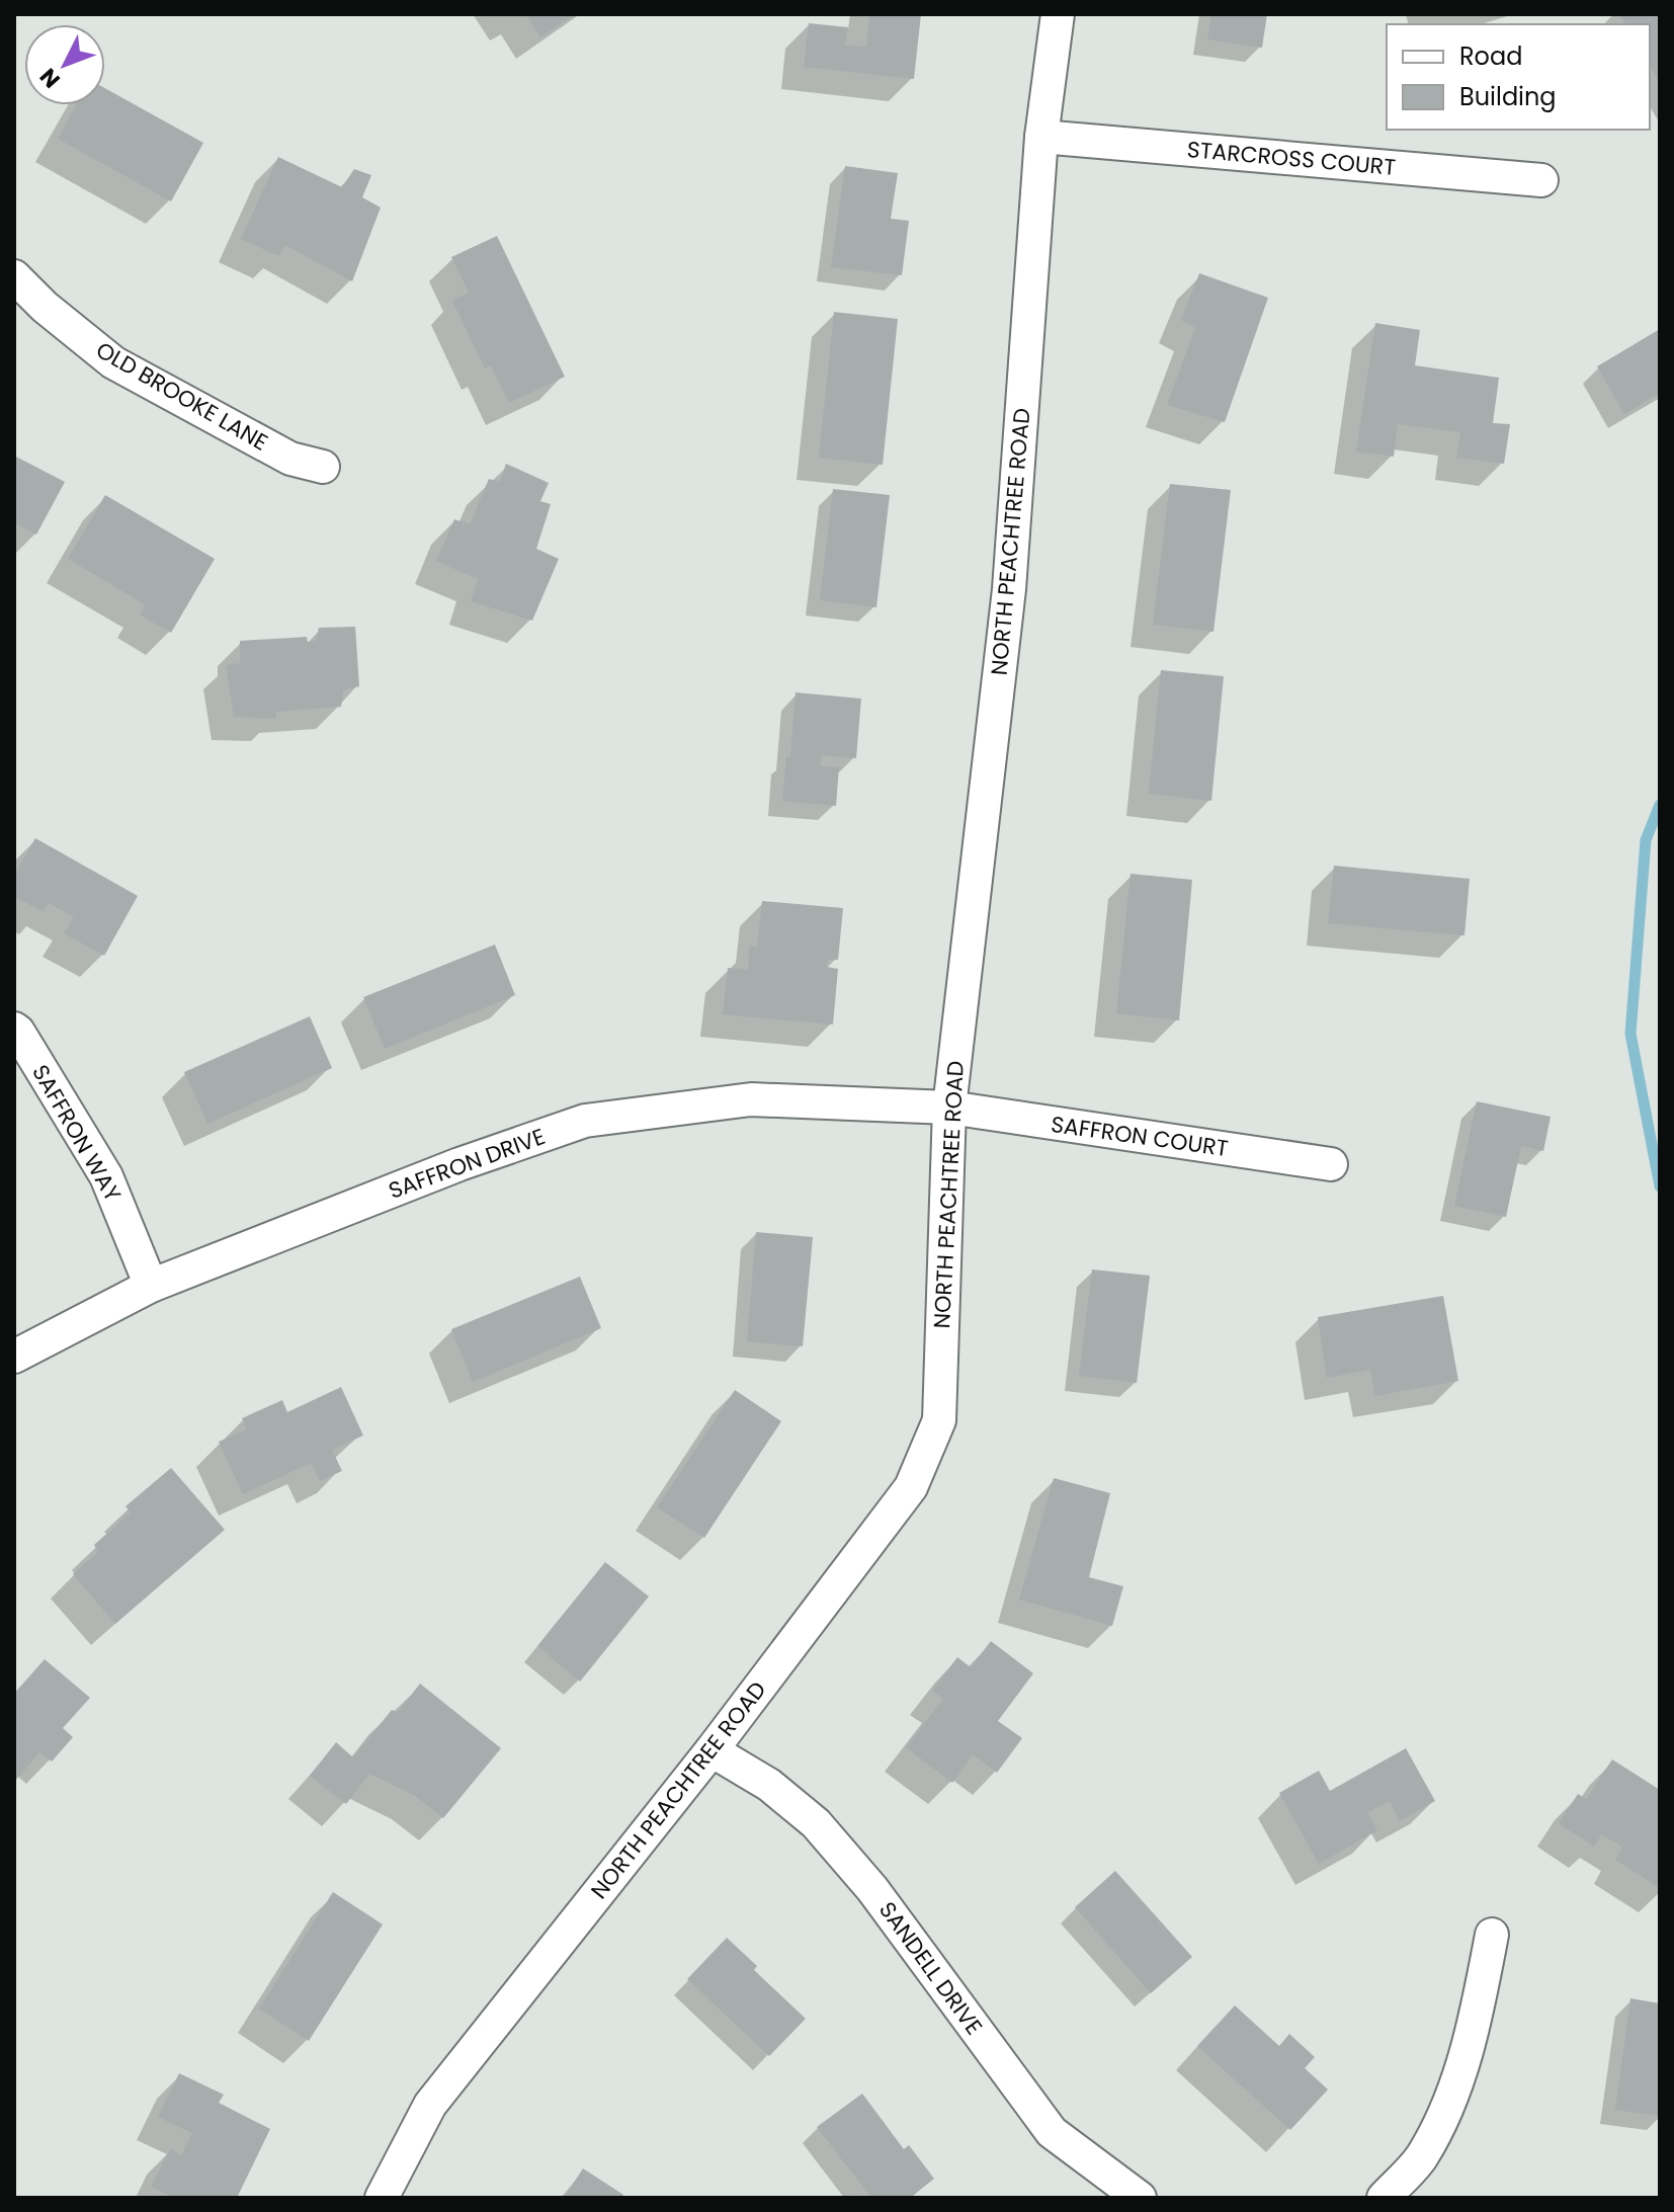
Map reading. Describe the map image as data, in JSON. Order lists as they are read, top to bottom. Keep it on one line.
{"streets":{"street":["STARCROSS COURT","OLD BROOKE LANE","NORTH PEACHTREE ROAD","SAFFRON WAY","SAFFRON COURT","SAFFRON DRIVE","SANDELL DRIVE"]},"crossings":[["STARCROSS COURT","NORTH PEACHTREE ROAD"],["NORTH PEACHTREE ROAD","SAFFRON COURT"],["NORTH PEACHTREE ROAD","SAFFRON DRIVE"],["NORTH PEACHTREE ROAD","SANDELL DRIVE"],["SAFFRON WAY","SAFFRON DRIVE"],["SAFFRON COURT","SAFFRON DRIVE"]],"legend":["Road","Building"],"north":"bottom left"}
